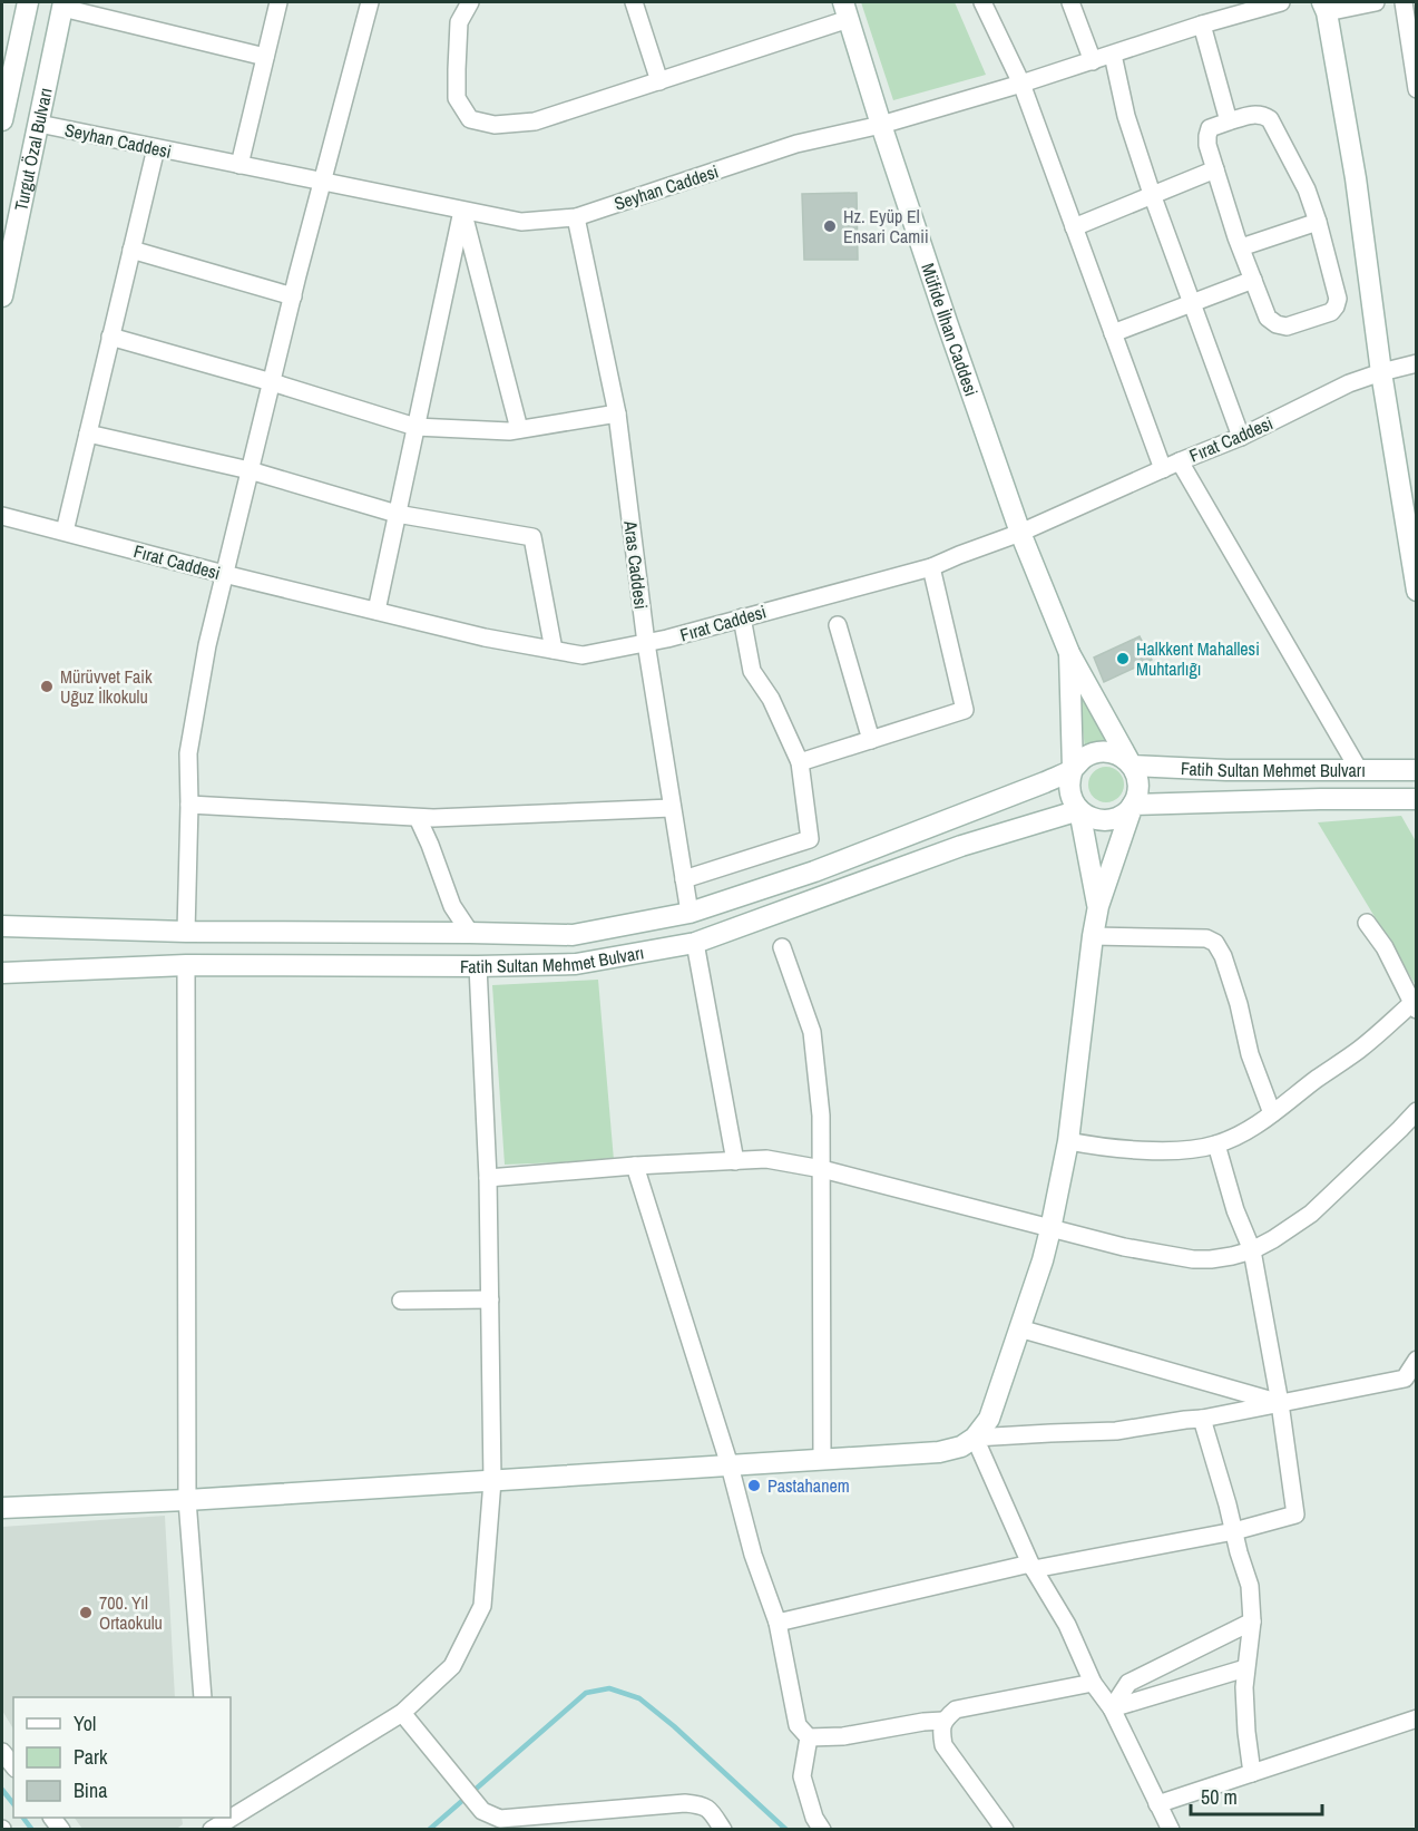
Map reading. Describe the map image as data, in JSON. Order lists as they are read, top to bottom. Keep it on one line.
{"streets":{"street":["Seyhan Caddesi","Turgut Özal Bulvarı","Müfide İlhan Caddesi","Fırat Caddesi","Aras Caddesi","Fatih Sultan Mehmet Bulvarı"]},"crossings":[["Seyhan Caddesi","Turgut Özal Bulvarı"],["Seyhan Caddesi","Müfide İlhan Caddesi"],["Seyhan Caddesi","Aras Caddesi"],["Müfide İlhan Caddesi","Fırat Caddesi"],["Fırat Caddesi","Aras Caddesi"],["Aras Caddesi","Fatih Sultan Mehmet Bulvarı"]],"places":["Hz. Eyüp El Ensari Camii","Halkkent Mahallesi Muhtarlığı","Mürüvvet Faik Uğuz İlkokulu","Pastahanem","700. Yıl Ortaokulu"],"legend":["Yol","Park","Bina"],"scale_bar":"50 m"}
